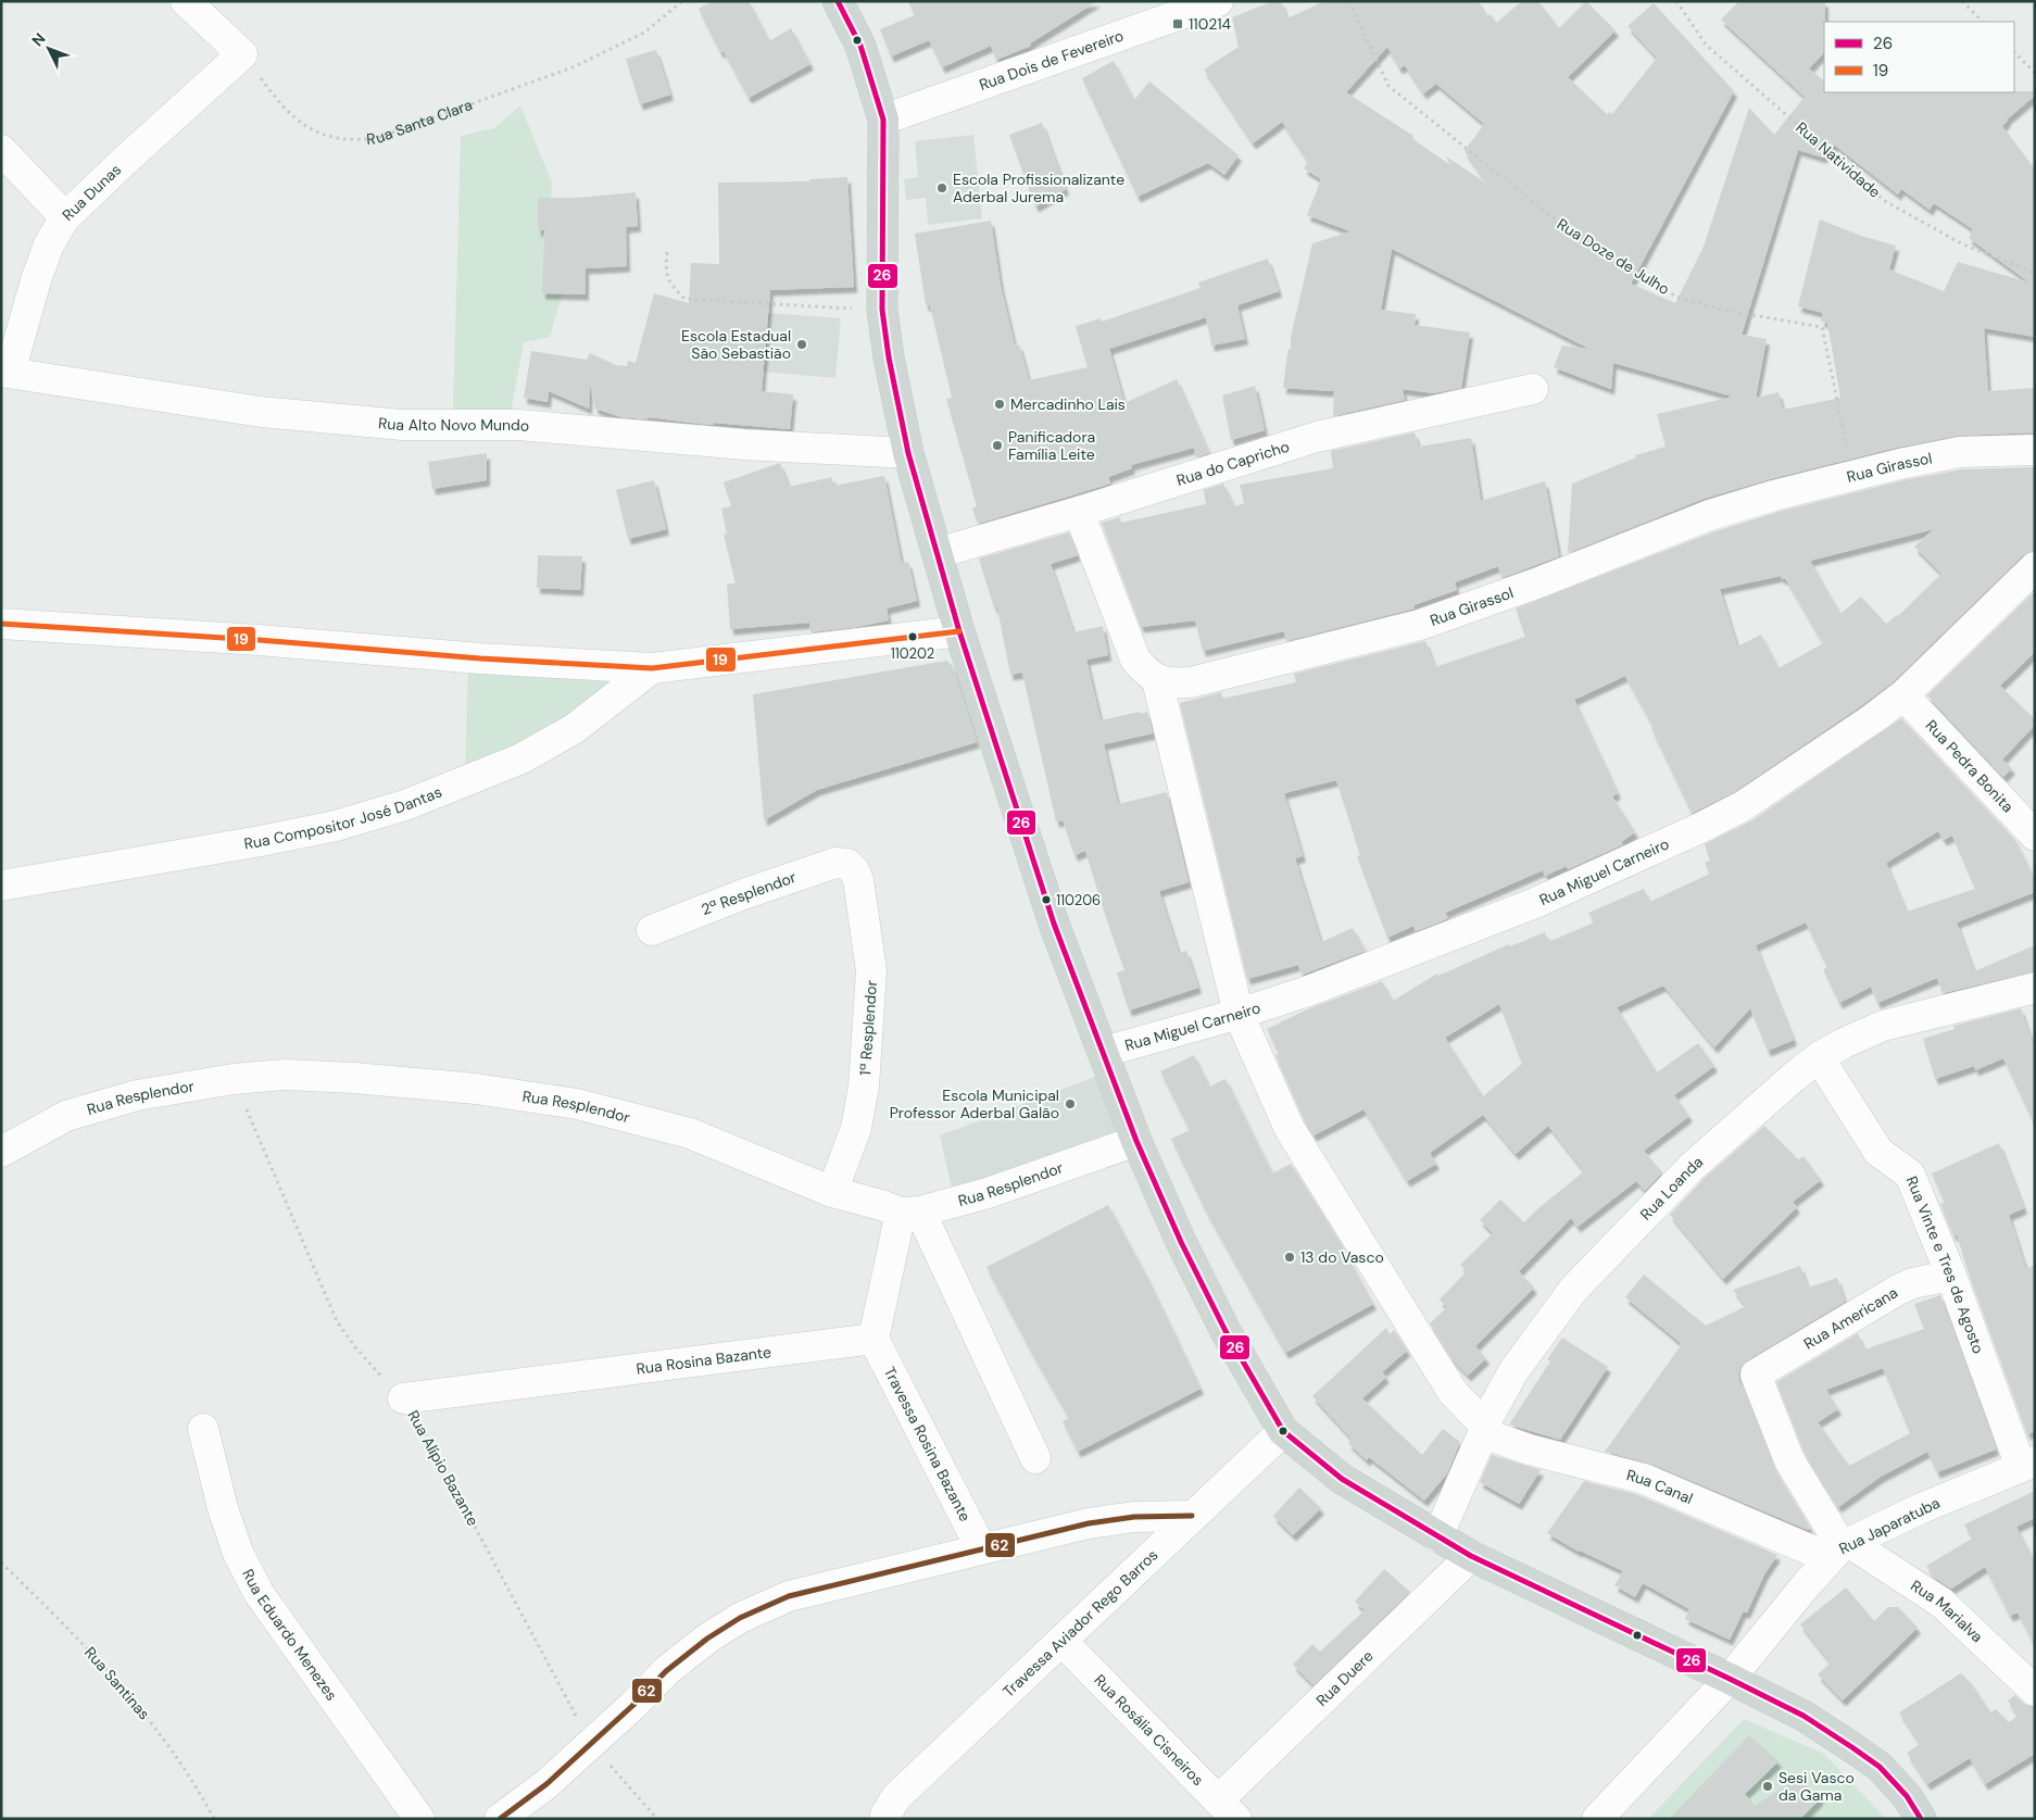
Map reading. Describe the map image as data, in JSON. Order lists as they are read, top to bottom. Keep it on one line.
{"streets":{"street":["Rua Dois de Fevereiro","Rua Dunas","Rua Alto Novo Mundo","Rua do Capricho","Rua Girassol","Rua Pedra Bonita","Rua Compositor José Dantas","Rua Miguel Carneiro","2ª Resplendor","1ª Resplendor","Rua Resplendor","Rua Loanda","Rua Vinte e Tres de Agosto","Rua Americana","Rua Rosina Bazante","Travessa Rosina Bazante","Rua Canal","Rua Japaratuba","Rua Marialva","Travessa Aviador Rego Barros","Rua Eduardo Menezes","Rua Duere","Rua Rosália Cisneiros"],"path":["Rua Santa Clara","Rua Natividade","Rua Doze de Julho","Rua Alípio Bazante","Rua Santinas"]},"crossings":[["Rua Santa Clara","Rua Dunas"],["Rua Dunas","Rua Alto Novo Mundo"],["Rua Doze de Julho","Rua Girassol"],["Rua Pedra Bonita","Rua Miguel Carneiro"],["2ª Resplendor","1ª Resplendor"],["1ª Resplendor","Rua Resplendor"],["Rua Resplendor","Rua Alípio Bazante"],["Rua Loanda","Rua Vinte e Tres de Agosto"],["Rua Loanda","Rua Canal"],["Rua Vinte e Tres de Agosto","Rua Americana"],["Rua Vinte e Tres de Agosto","Rua Japaratuba"],["Rua Americana","Rua Canal"],["Rua Americana","Rua Japaratuba"],["Rua Americana","Rua Marialva"],["Rua Rosina Bazante","Travessa Rosina Bazante"],["Rua Rosina Bazante","Rua Alípio Bazante"],["Rua Canal","Rua Japaratuba"],["Rua Canal","Rua Marialva"],["Rua Japaratuba","Rua Marialva"],["Travessa Aviador Rego Barros","Rua Rosália Cisneiros"],["Rua Duere","Rua Rosália Cisneiros"]],"places":{"transit":["110214"],"other":["Escola Profissionalizante Aderbal Jurema","Escola Estadual São Sebastião","Mercadinho Lais","Panificadora Família Leite","110202","110206","Escola Municipal Professor Aderbal Galão","13 do Vasco","Sesi Vasco da Gama"]},"lines":["transit line 26","transit line 19","transit line 62"],"legend":["26","19"],"north":"top left"}
